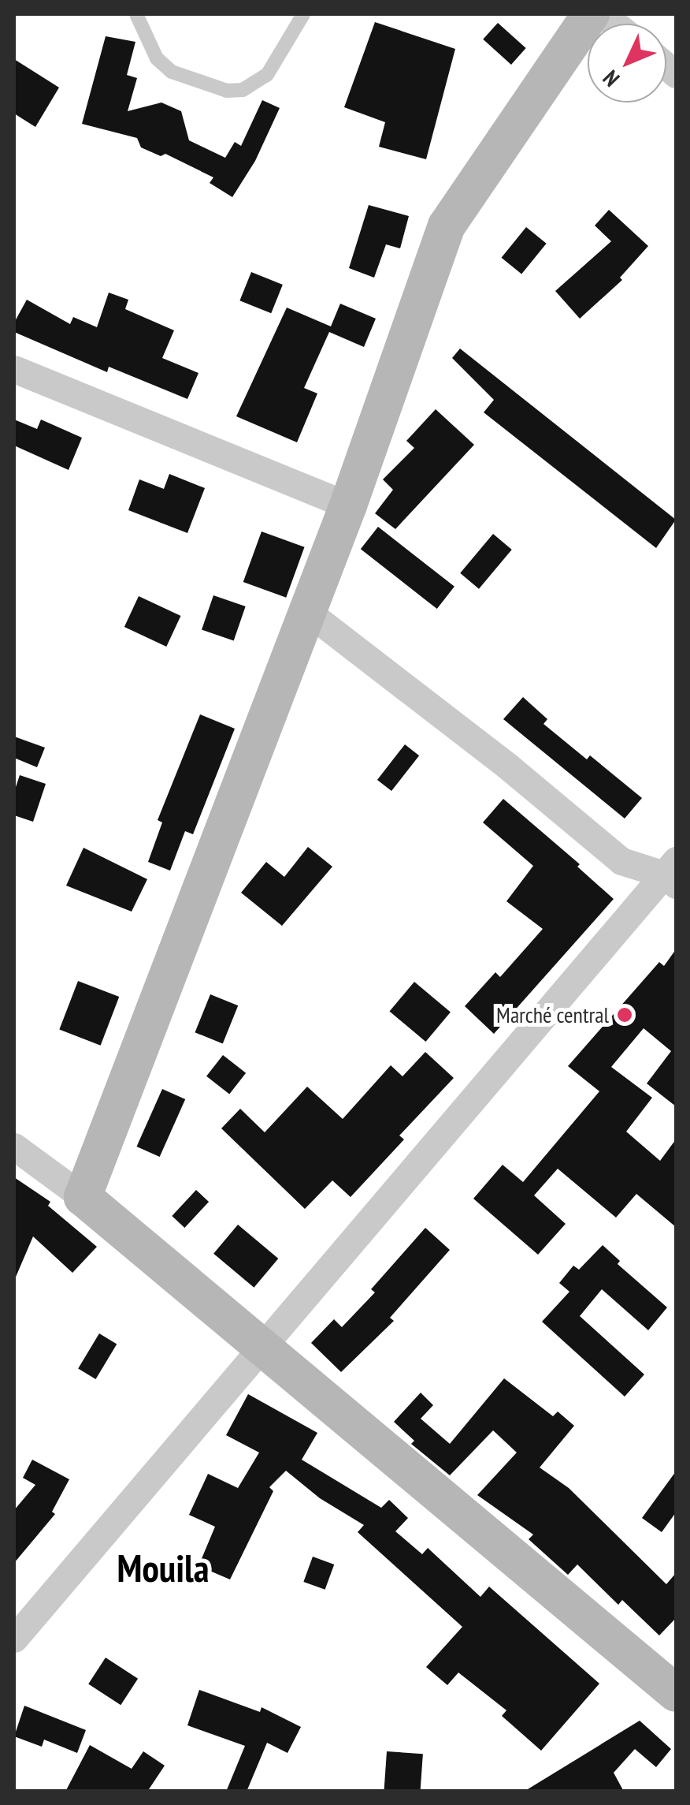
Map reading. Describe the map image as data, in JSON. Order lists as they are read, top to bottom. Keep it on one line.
{"districts":["Mouila"],"places":["Marché central"],"north":"bottom left"}
